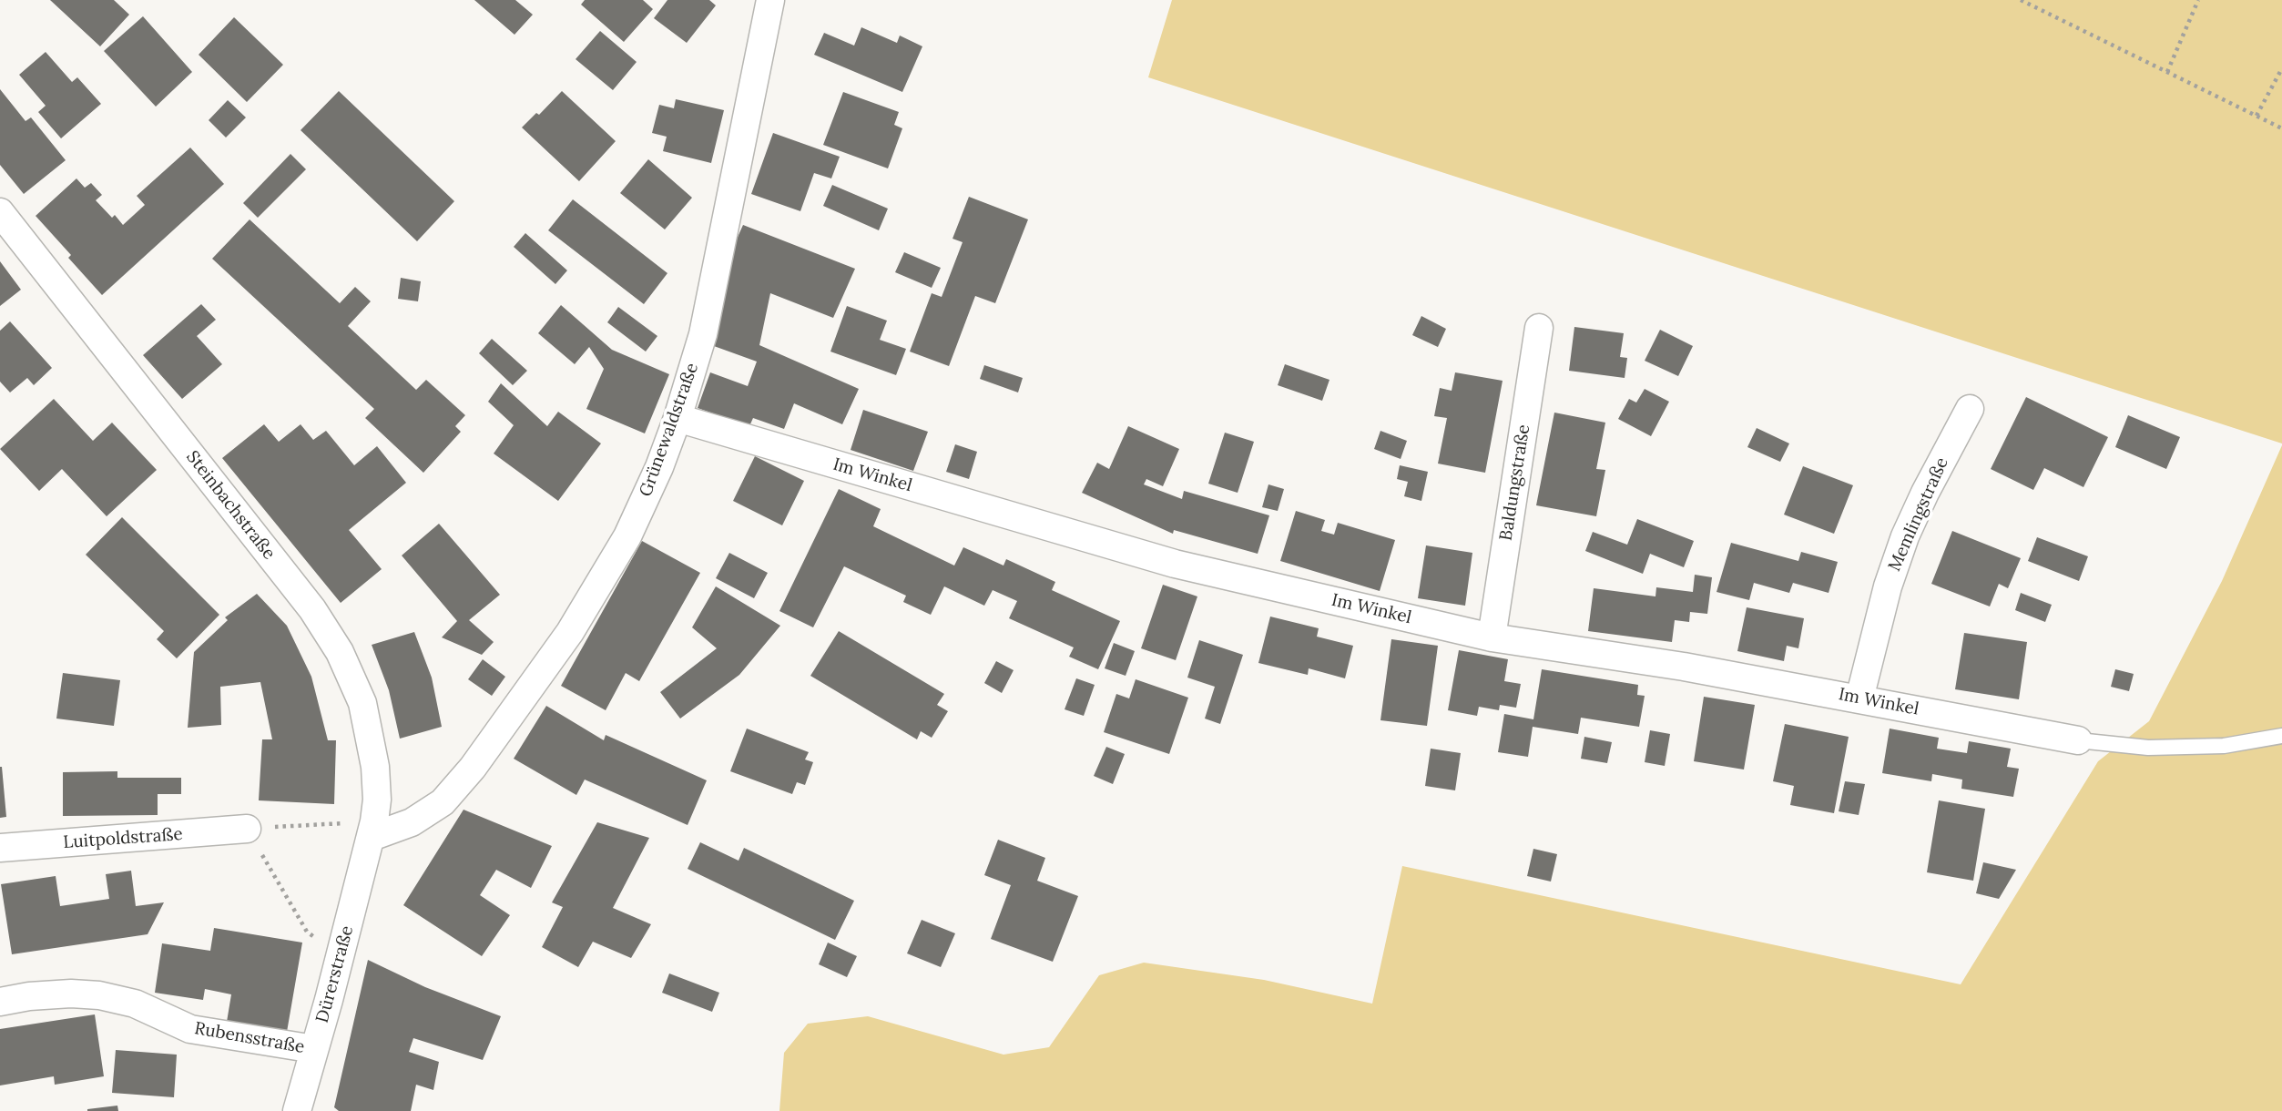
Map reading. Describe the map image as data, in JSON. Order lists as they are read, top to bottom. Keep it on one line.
{"streets":{"street":["Grünewaldstraße","Im Winkel","Baldungstraße","Steinbachstraße","Memlingstraße","Luitpoldstraße","Dürerstraße","Rubensstraße"]},"crossings":[["Grünewaldstraße","Im Winkel"],["Grünewaldstraße","Steinbachstraße"],["Grünewaldstraße","Dürerstraße"],["Im Winkel","Baldungstraße"],["Im Winkel","Memlingstraße"],["Steinbachstraße","Dürerstraße"],["Dürerstraße","Rubensstraße"]]}
